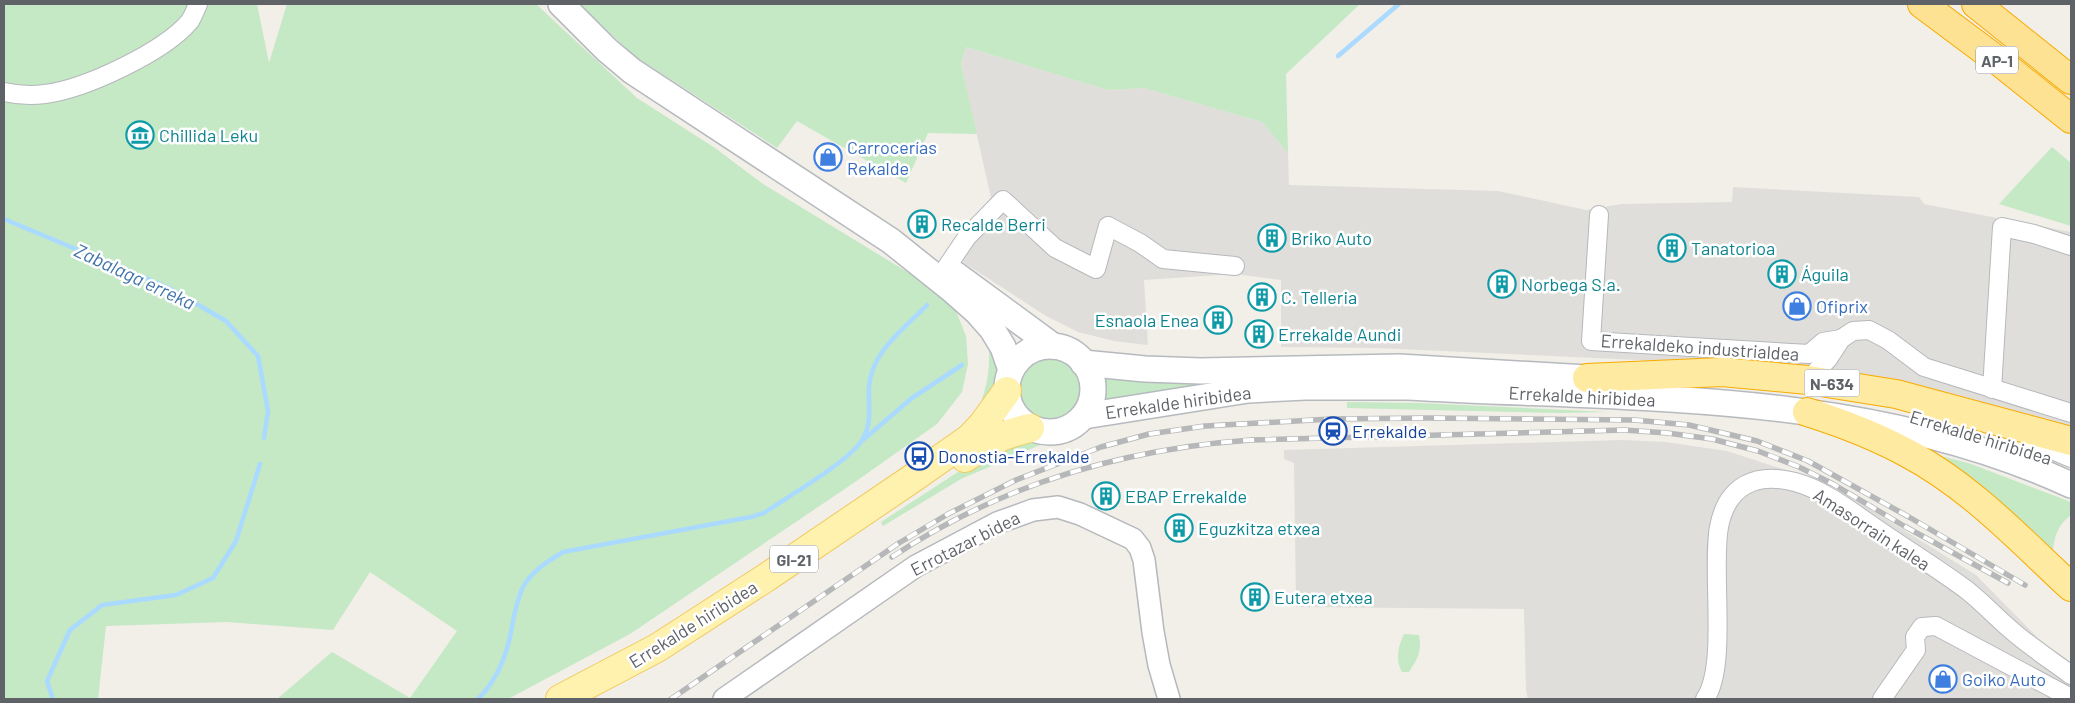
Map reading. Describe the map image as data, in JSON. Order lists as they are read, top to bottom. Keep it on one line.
{"streets":{"highway":["AP-1","N-634"],"main road":["Errekalde hiribidea","GI-21"],"street":["Errekaldeko industrialdea","Amasorrain kalea","Errotazar bidea"]},"crossings":[["Errekaldeko industrialdea","N-634"],["N-634","Errekalde hiribidea"]],"water":["Zabalaga erreka"],"places":{"museum":["Chillida Leku"],"shop":["Carrocerías Rekalde","Ofiprix","Goiko Auto"],"building":["Recalde Berri","Briko Auto","Tanatorioa","Águila","Norbega S.a.","C. Telleria","Esnaola Enea","Errekalde Aundi","EBAP Errekalde","Eguzkitza etxea","Eutera etxea"],"station":["Errekalde"],"bus stop":["Donostia-Errekalde"]}}
